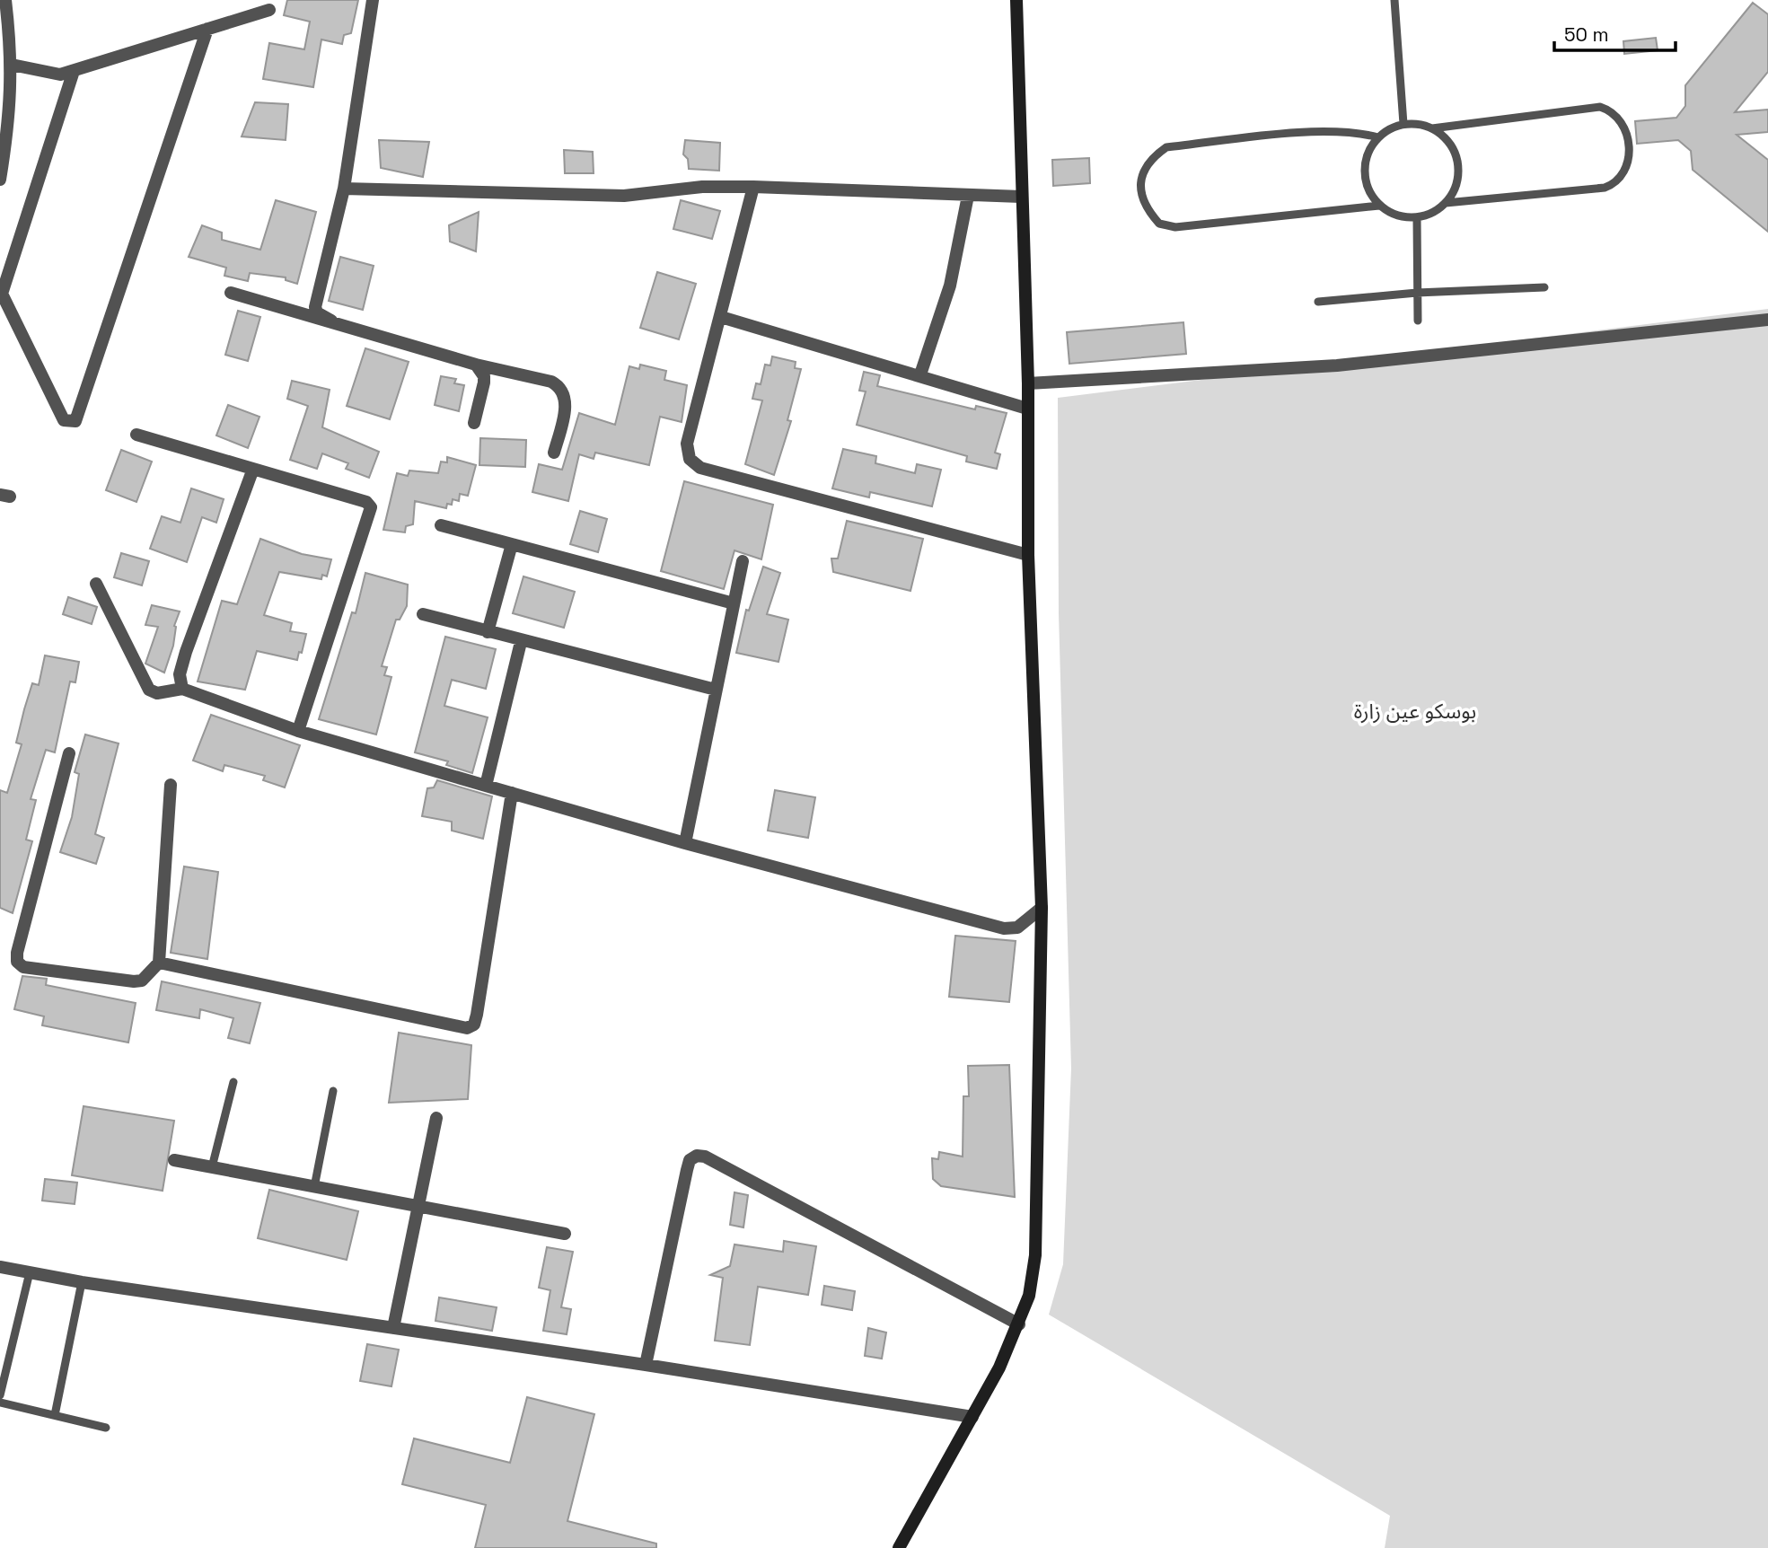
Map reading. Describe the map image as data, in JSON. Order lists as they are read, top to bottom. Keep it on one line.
{"parks":["بوسكو عين زارة"],"scale_bar":"50 m"}
